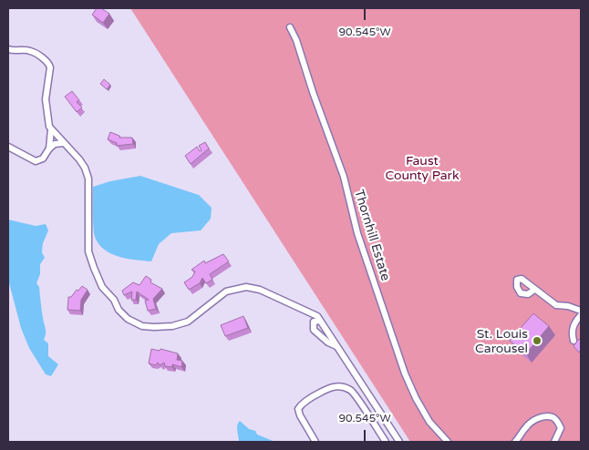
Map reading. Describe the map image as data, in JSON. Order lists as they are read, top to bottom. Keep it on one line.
{"streets":{"street":["Thornhill Estate"]},"parks":["Faust County Park"],"places":["St. Louis Carousel"],"coordinates":["90.545°W"]}
